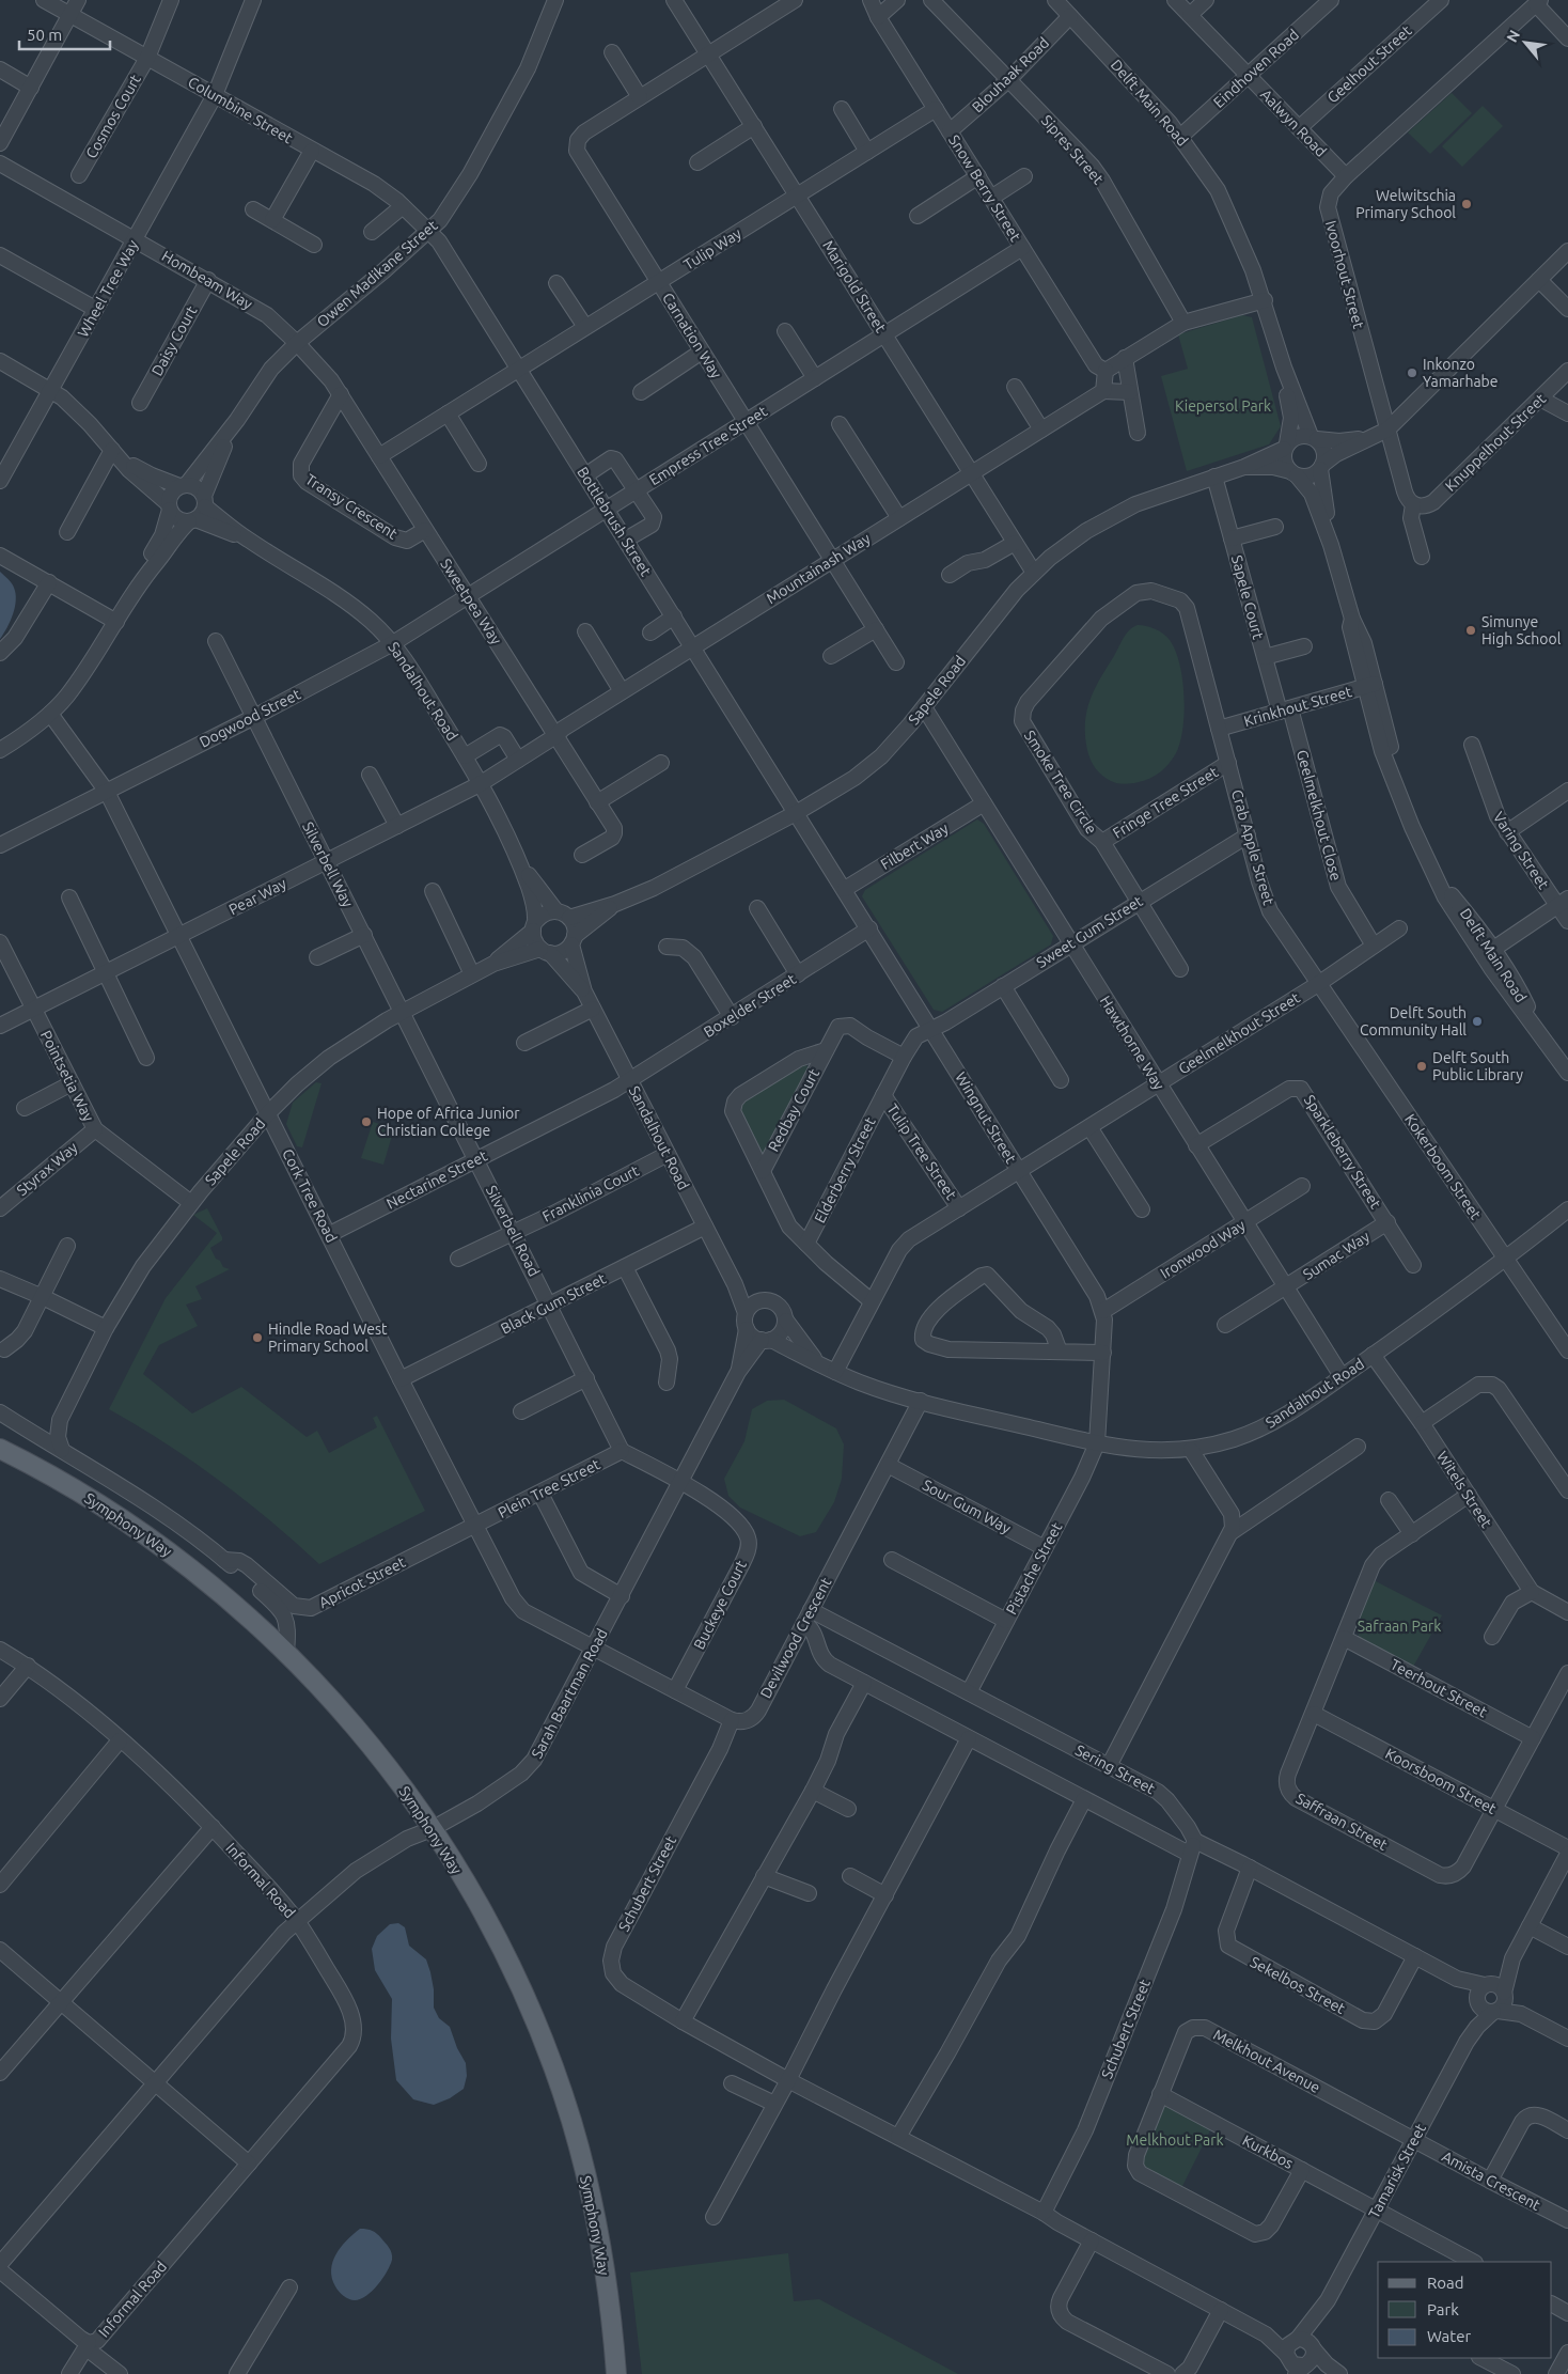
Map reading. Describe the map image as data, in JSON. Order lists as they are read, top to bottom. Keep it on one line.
{"streets":{"main road":["Symphony Way"],"street":["Geelhout Street","Eindhoven Road","Blouhaak Road","Delft Main Road","Columbine Street","Cosmos Court","Aalwyn Road","Sipres Street","Snow Berry Street","Tulip Way","Owen Madikane Street","Ivoorhout Street","Hombeam Way","Marigold Street","Wheel Tree Way","Carnation Way","Daisy Court","Knuppelhout Street","Empress Tree Street","Transy Crescent","Bottlebrush Street","Mountainash Way","Sapele Court","Sweetpea Way","Sapele Road","Sandalhout Road","Krinkhout Street","Dogwood Street","Smoke Tree Circle","Fringe Tree Street","Geelmelkhout Close","Filbert Way","Crab Apple Street","Varing Street","Silverbell Way","Pear Way","Sweet Gum Street","Boxelder Street","Geelmelkhout Street","Hawthorne Way","Pointsetia Way","Redbay Court","Wingnut Street","Tulip Tree Street","Sparkleberry Street","Kokerboom Street","Styrax Way","Elderberry Street","Nectarine Street","Franklinia Court","Cork Tree Road","Silverbell Road","Ironwood Way","Sumac Way","Black Gum Street","Plein Tree Street","Witels Street","Sour Gum Way","Pistache Street","Apricot Street","Buckeye Court","Devilwood Crescent","Teerhout Street","Sarah Baartman Road","Sering Street","Koorsboom Street","Saffraan Street","Informal Road","Schubert Street","Sekelbos Street","Melkhout Avenue","Kurkbos","Tamarisk Street","Amista Crescent"]},"crossings":[["Geelhout Street","Aalwyn Road"],["Eindhoven Road","Delft Main Road"],["Eindhoven Road","Aalwyn Road"],["Blouhaak Road","Delft Main Road"],["Blouhaak Road","Sipres Street"],["Blouhaak Road","Snow Berry Street"],["Delft Main Road","Sapele Road"],["Delft Main Road","Krinkhout Street"],["Columbine Street","Cosmos Court"],["Columbine Street","Owen Madikane Street"],["Columbine Street","Wheel Tree Way"],["Columbine Street","Bottlebrush Street"],["Aalwyn Road","Ivoorhout Street"],["Snow Berry Street","Tulip Way"],["Snow Berry Street","Empress Tree Street"],["Tulip Way","Marigold Street"],["Tulip Way","Carnation Way"],["Tulip Way","Bottlebrush Street"],["Tulip Way","Sweetpea Way"],["Owen Madikane Street","Hombeam Way"],["Owen Madikane Street","Bottlebrush Street"],["Owen Madikane Street","Sweetpea Way"],["Owen Madikane Street","Sandalhout Road"],["Ivoorhout Street","Knuppelhout Street"],["Hombeam Way","Wheel Tree Way"],["Hombeam Way","Daisy Court"],["Hombeam Way","Sweetpea Way"],["Marigold Street","Carnation Way"],["Marigold Street","Empress Tree Street"],["Marigold Street","Mountainash Way"],["Marigold Street","Sapele Road"],["Carnation Way","Empress Tree Street"],["Carnation Way","Mountainash Way"],["Empress Tree Street","Bottlebrush Street"],["Empress Tree Street","Sweetpea Way"],["Empress Tree Street","Sandalhout Road"],["Empress Tree Street","Dogwood Street"],["Transy Crescent","Sweetpea Way"],["Bottlebrush Street","Mountainash Way"],["Bottlebrush Street","Sapele Road"],["Bottlebrush Street","Wingnut Street"],["Mountainash Way","Sweetpea Way"],["Mountainash Way","Sandalhout Road"],["Mountainash Way","Pear Way"],["Sapele Court","Sapele Road"],["Sapele Court","Krinkhout Street"],["Sapele Court","Geelmelkhout Close"],["Sapele Road","Sandalhout Road"],["Sapele Road","Silverbell Way"],["Sapele Road","Hawthorne Way"],["Sapele Road","Pointsetia Way"],["Sapele Road","Wingnut Street"],["Sapele Road","Cork Tree Road"],["Sapele Road","Silverbell Road"],["Sapele Road","Apricot Street"],["Sandalhout Road","Dogwood Street"],["Sandalhout Road","Pear Way"],["Sandalhout Road","Boxelder Street"],["Sandalhout Road","Geelmelkhout Street"],["Sandalhout Road","Hawthorne Way"],["Sandalhout Road","Wingnut Street"],["Sandalhout Road","Kokerboom Street"],["Sandalhout Road","Nectarine Street"],["Sandalhout Road","Franklinia Court"],["Sandalhout Road","Black Gum Street"],["Sandalhout Road","Witels Street"],["Sandalhout Road","Pistache Street"],["Sandalhout Road","Devilwood Crescent"],["Sandalhout Road","Sarah Baartman Road"],["Krinkhout Street","Smoke Tree Circle"],["Krinkhout Street","Geelmelkhout Close"],["Dogwood Street","Silverbell Way"],["Dogwood Street","Cork Tree Road"],["Smoke Tree Circle","Fringe Tree Street"],["Smoke Tree Circle","Crab Apple Street"],["Smoke Tree Circle","Sweet Gum Street"],["Fringe Tree Street","Crab Apple Street"],["Filbert Way","Hawthorne Way"],["Filbert Way","Wingnut Street"],["Crab Apple Street","Sweet Gum Street"],["Crab Apple Street","Geelmelkhout Street"],["Crab Apple Street","Kokerboom Street"],["Silverbell Way","Pear Way"],["Silverbell Way","Silverbell Road"],["Pear Way","Pointsetia Way"],["Pear Way","Cork Tree Road"],["Sweet Gum Street","Hawthorne Way"],["Sweet Gum Street","Wingnut Street"],["Sweet Gum Street","Elderberry Street"],["Boxelder Street","Wingnut Street"],["Boxelder Street","Nectarine Street"],["Geelmelkhout Street","Hawthorne Way"],["Geelmelkhout Street","Wingnut Street"],["Geelmelkhout Street","Tulip Tree Street"],["Geelmelkhout Street","Kokerboom Street"],["Hawthorne Way","Sparkleberry Street"],["Hawthorne Way","Ironwood Way"],["Hawthorne Way","Sumac Way"],["Pointsetia Way","Styrax Way"],["Redbay Court","Elderberry Street"],["Wingnut Street","Elderberry Street"],["Wingnut Street","Ironwood Way"],["Wingnut Street","Pistache Street"],["Tulip Tree Street","Elderberry Street"],["Sparkleberry Street","Sumac Way"],["Nectarine Street","Cork Tree Road"],["Nectarine Street","Silverbell Road"],["Franklinia Court","Silverbell Road"],["Cork Tree Road","Black Gum Street"],["Cork Tree Road","Plein Tree Street"],["Cork Tree Road","Apricot Street"],["Cork Tree Road","Sarah Baartman Road"],["Silverbell Road","Black Gum Street"],["Silverbell Road","Plein Tree Street"],["Plein Tree Street","Apricot Street"],["Witels Street","Saffraan Street"],["Sour Gum Way","Pistache Street"],["Sour Gum Way","Devilwood Crescent"],["Symphony Way","Apricot Street"],["Symphony Way","Sarah Baartman Road"],["Pistache Street","Sering Street"],["Buckeye Court","Sarah Baartman Road"],["Devilwood Crescent","Sering Street"],["Devilwood Crescent","Schubert Street"],["Teerhout Street","Saffraan Street"],["Sarah Baartman Road","Informal Road"],["Sering Street","Schubert Street"],["Koorsboom Street","Saffraan Street"],["Schubert Street","Tamarisk Street"],["Melkhout Avenue","Kurkbos"],["Melkhout Avenue","Tamarisk Street"],["Melkhout Avenue","Amista Crescent"],["Kurkbos","Tamarisk Street"],["Tamarisk Street","Amista Crescent"]],"parks":["Kiepersol Park","Safraan Park","Melkhout Park"],"places":["Welwitschia Primary School","Inkonzo Yamarhabe","Simunye High School","Delft South Community Hall","Delft South Public Library","Hope of Africa Junior Christian College","Hindle Road West Primary School"],"legend":["Road","Park","Water"],"scale_bar":"50 m","north":"top left"}
